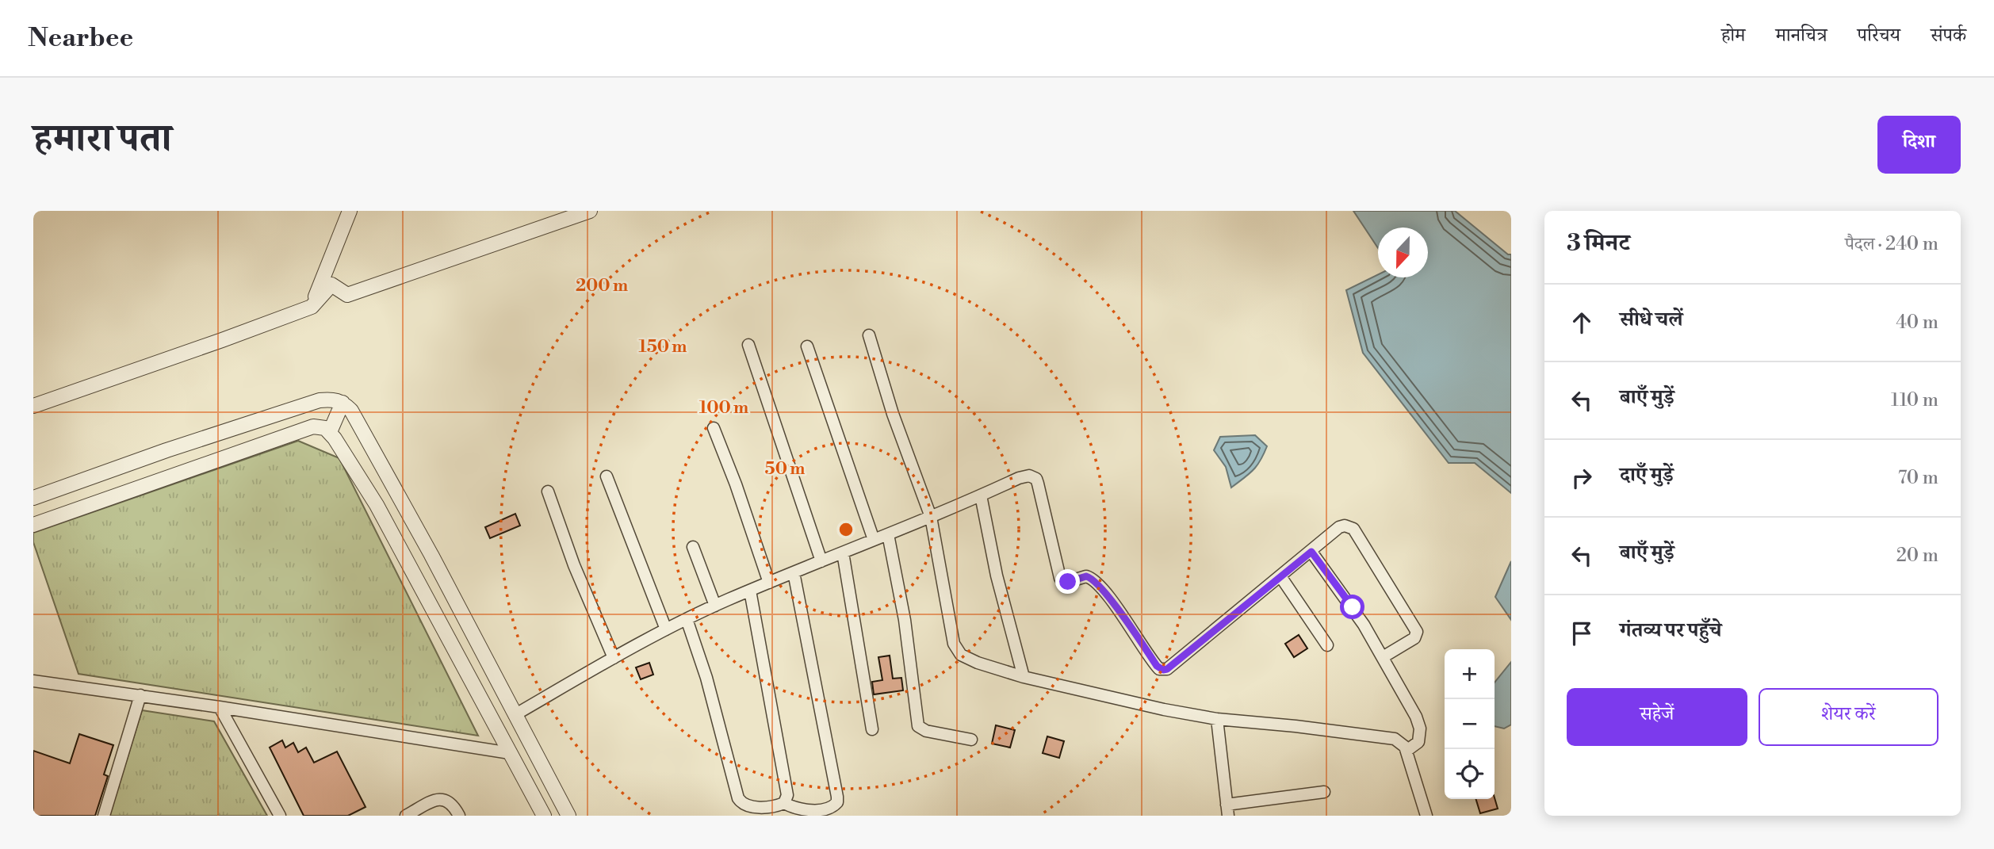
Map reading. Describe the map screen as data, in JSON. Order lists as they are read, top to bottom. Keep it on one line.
{"north":"bottom","page":{"header":"Nearbee","nav":["होम","मानचित्र","परिचय","संपर्क"],"title":"हमारा पता","buttons":["दिशा",["सहेजें","शेयर करें"]],"heading":["3 मिनट","पैदल · 240 m"],"list":[["सीधे चलें","40 m"],["बाएँ मुड़ें","110 m"],["दाएँ मुड़ें","70 m"],["बाएँ मुड़ें","20 m"],"गंतव्य पर पहुँचे"],"map_buttons":["+","−"]},"rings":["200 m","150 m","100 m","50 m"]}
